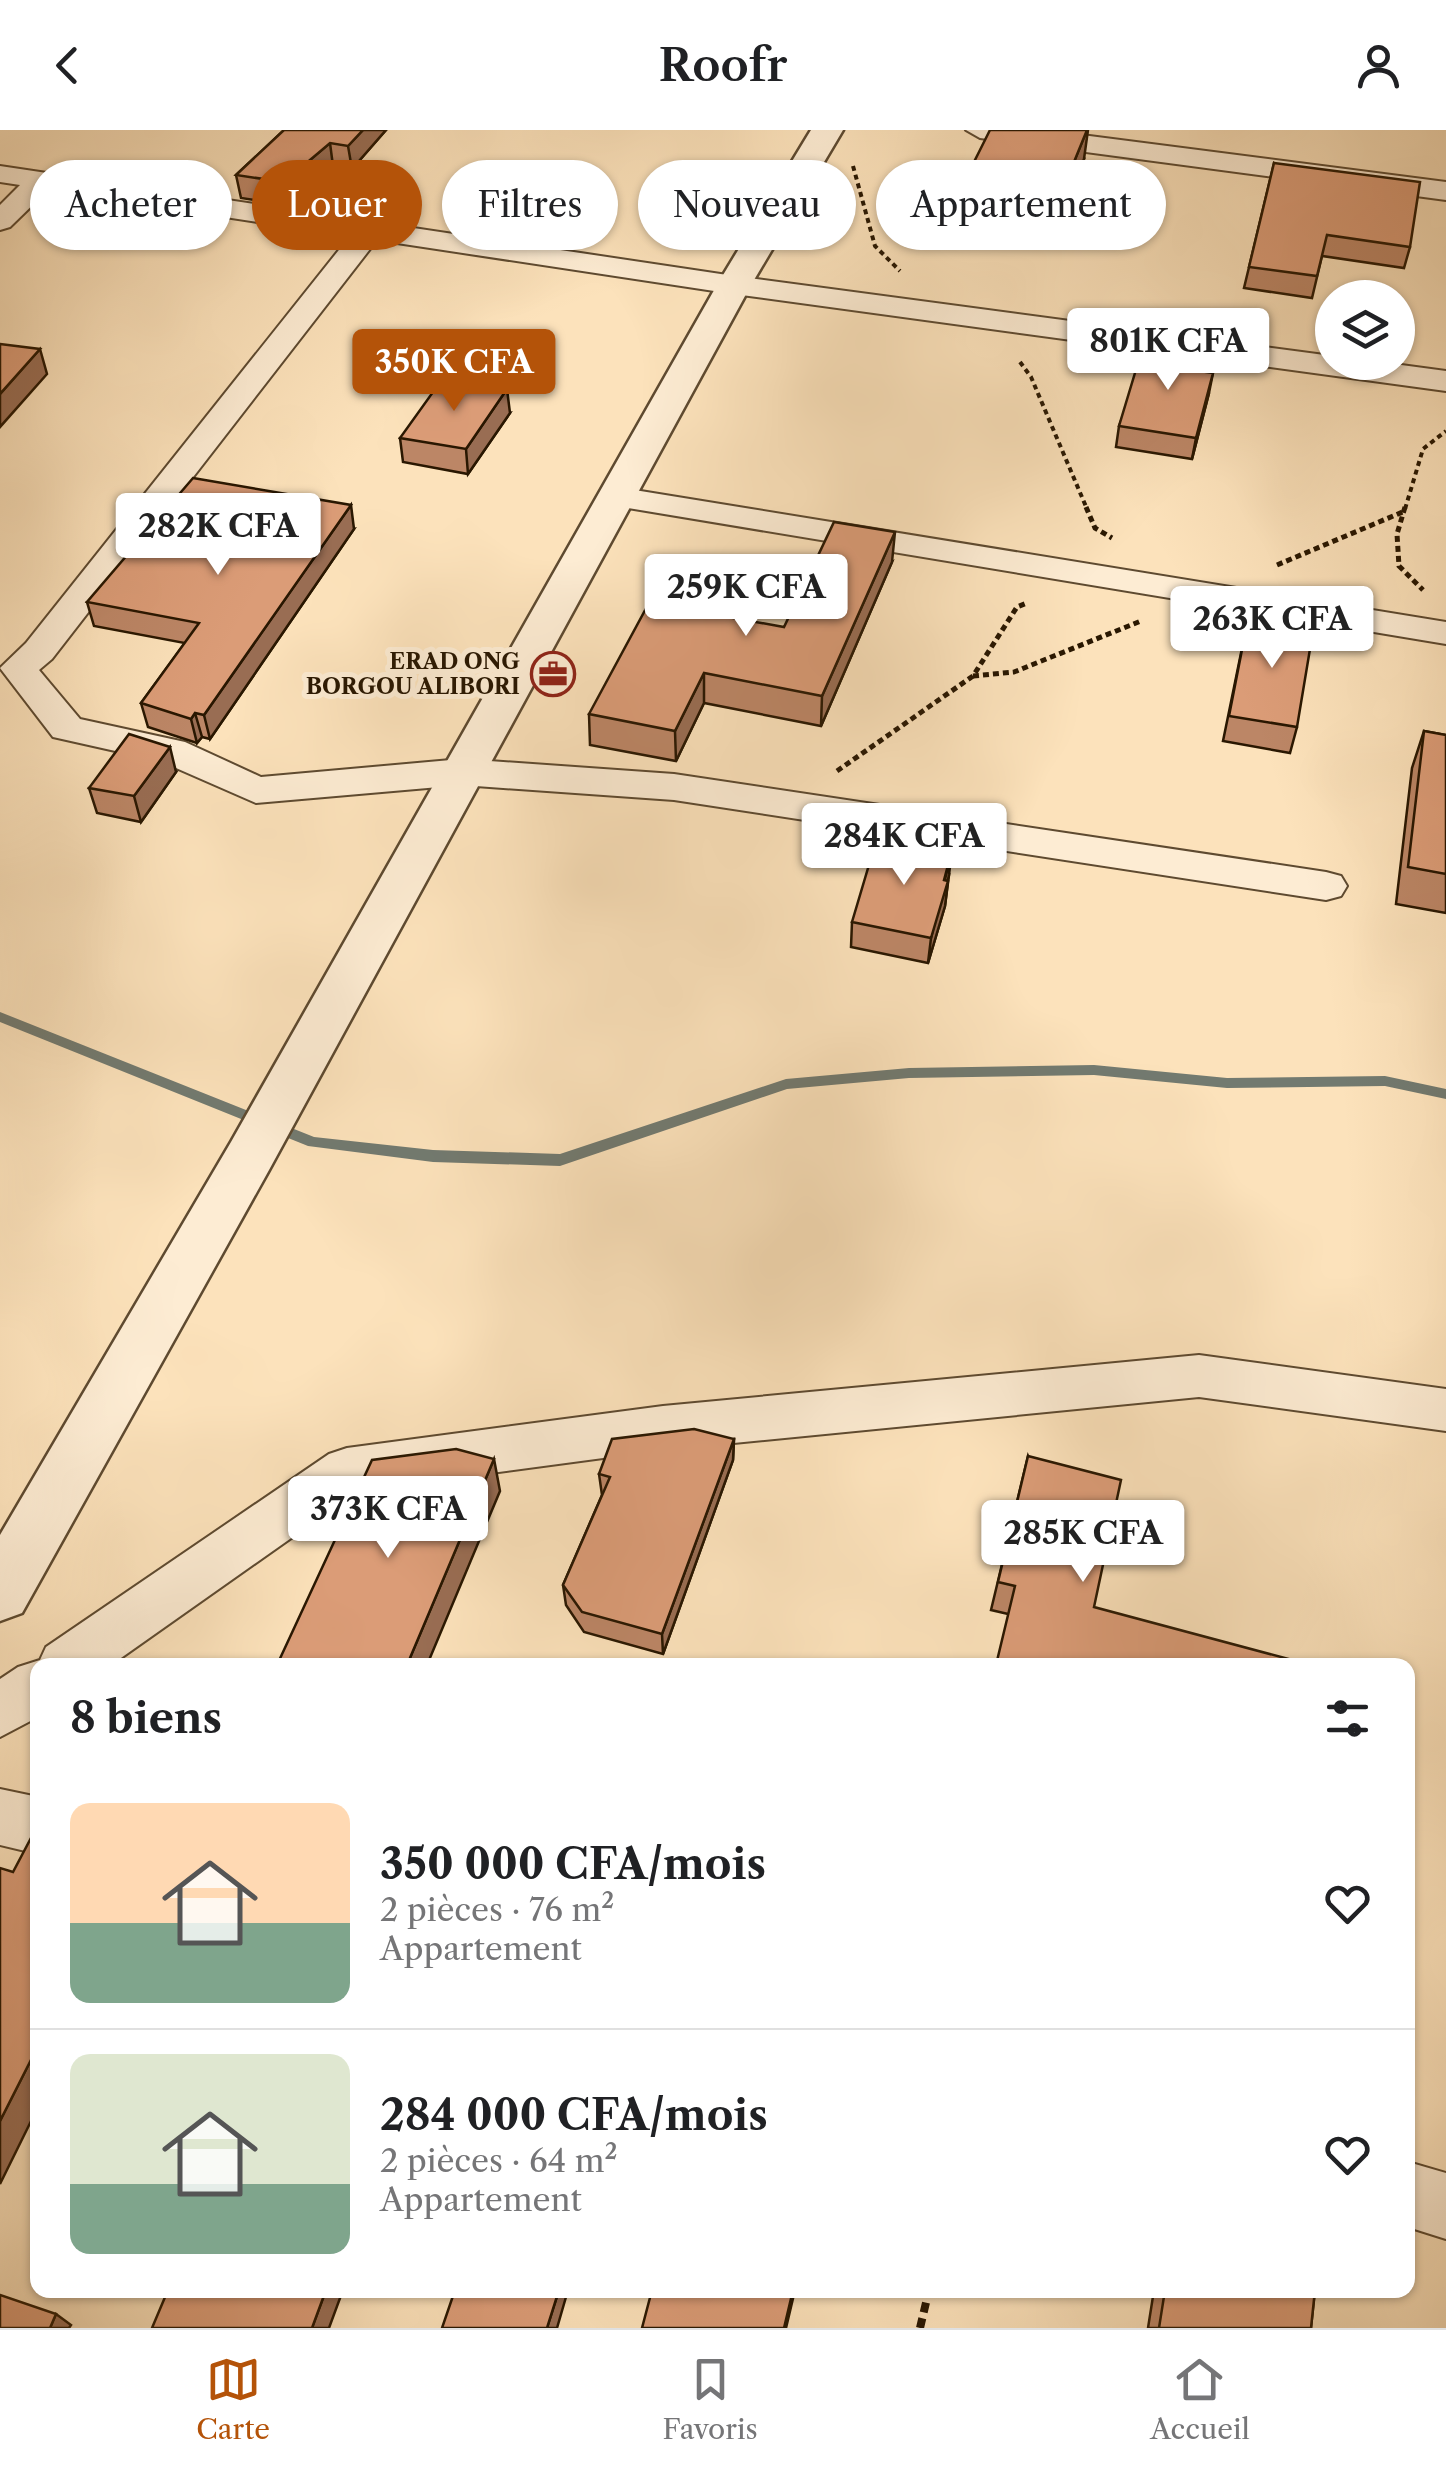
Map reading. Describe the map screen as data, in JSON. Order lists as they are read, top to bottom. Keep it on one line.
{"places":{"office":["ERAD ONG BORGOU ALIBORI"]},"page":{"header":"Roofr","chip":["Acheter","Louer","Filtres","Nouveau","Appartement"],"price":["801K CFA","350K CFA","282K CFA","259K CFA","263K CFA","284K CFA","373K CFA","285K CFA"],"heading":"8 biens","list":[{"name":"350 000 CFA/mois","note":"2 pièces · 76 m² · Appartement"},{"name":"284 000 CFA/mois","note":"2 pièces · 64 m² · Appartement"}],"tabs":["Carte","Favoris","Accueil"]}}
